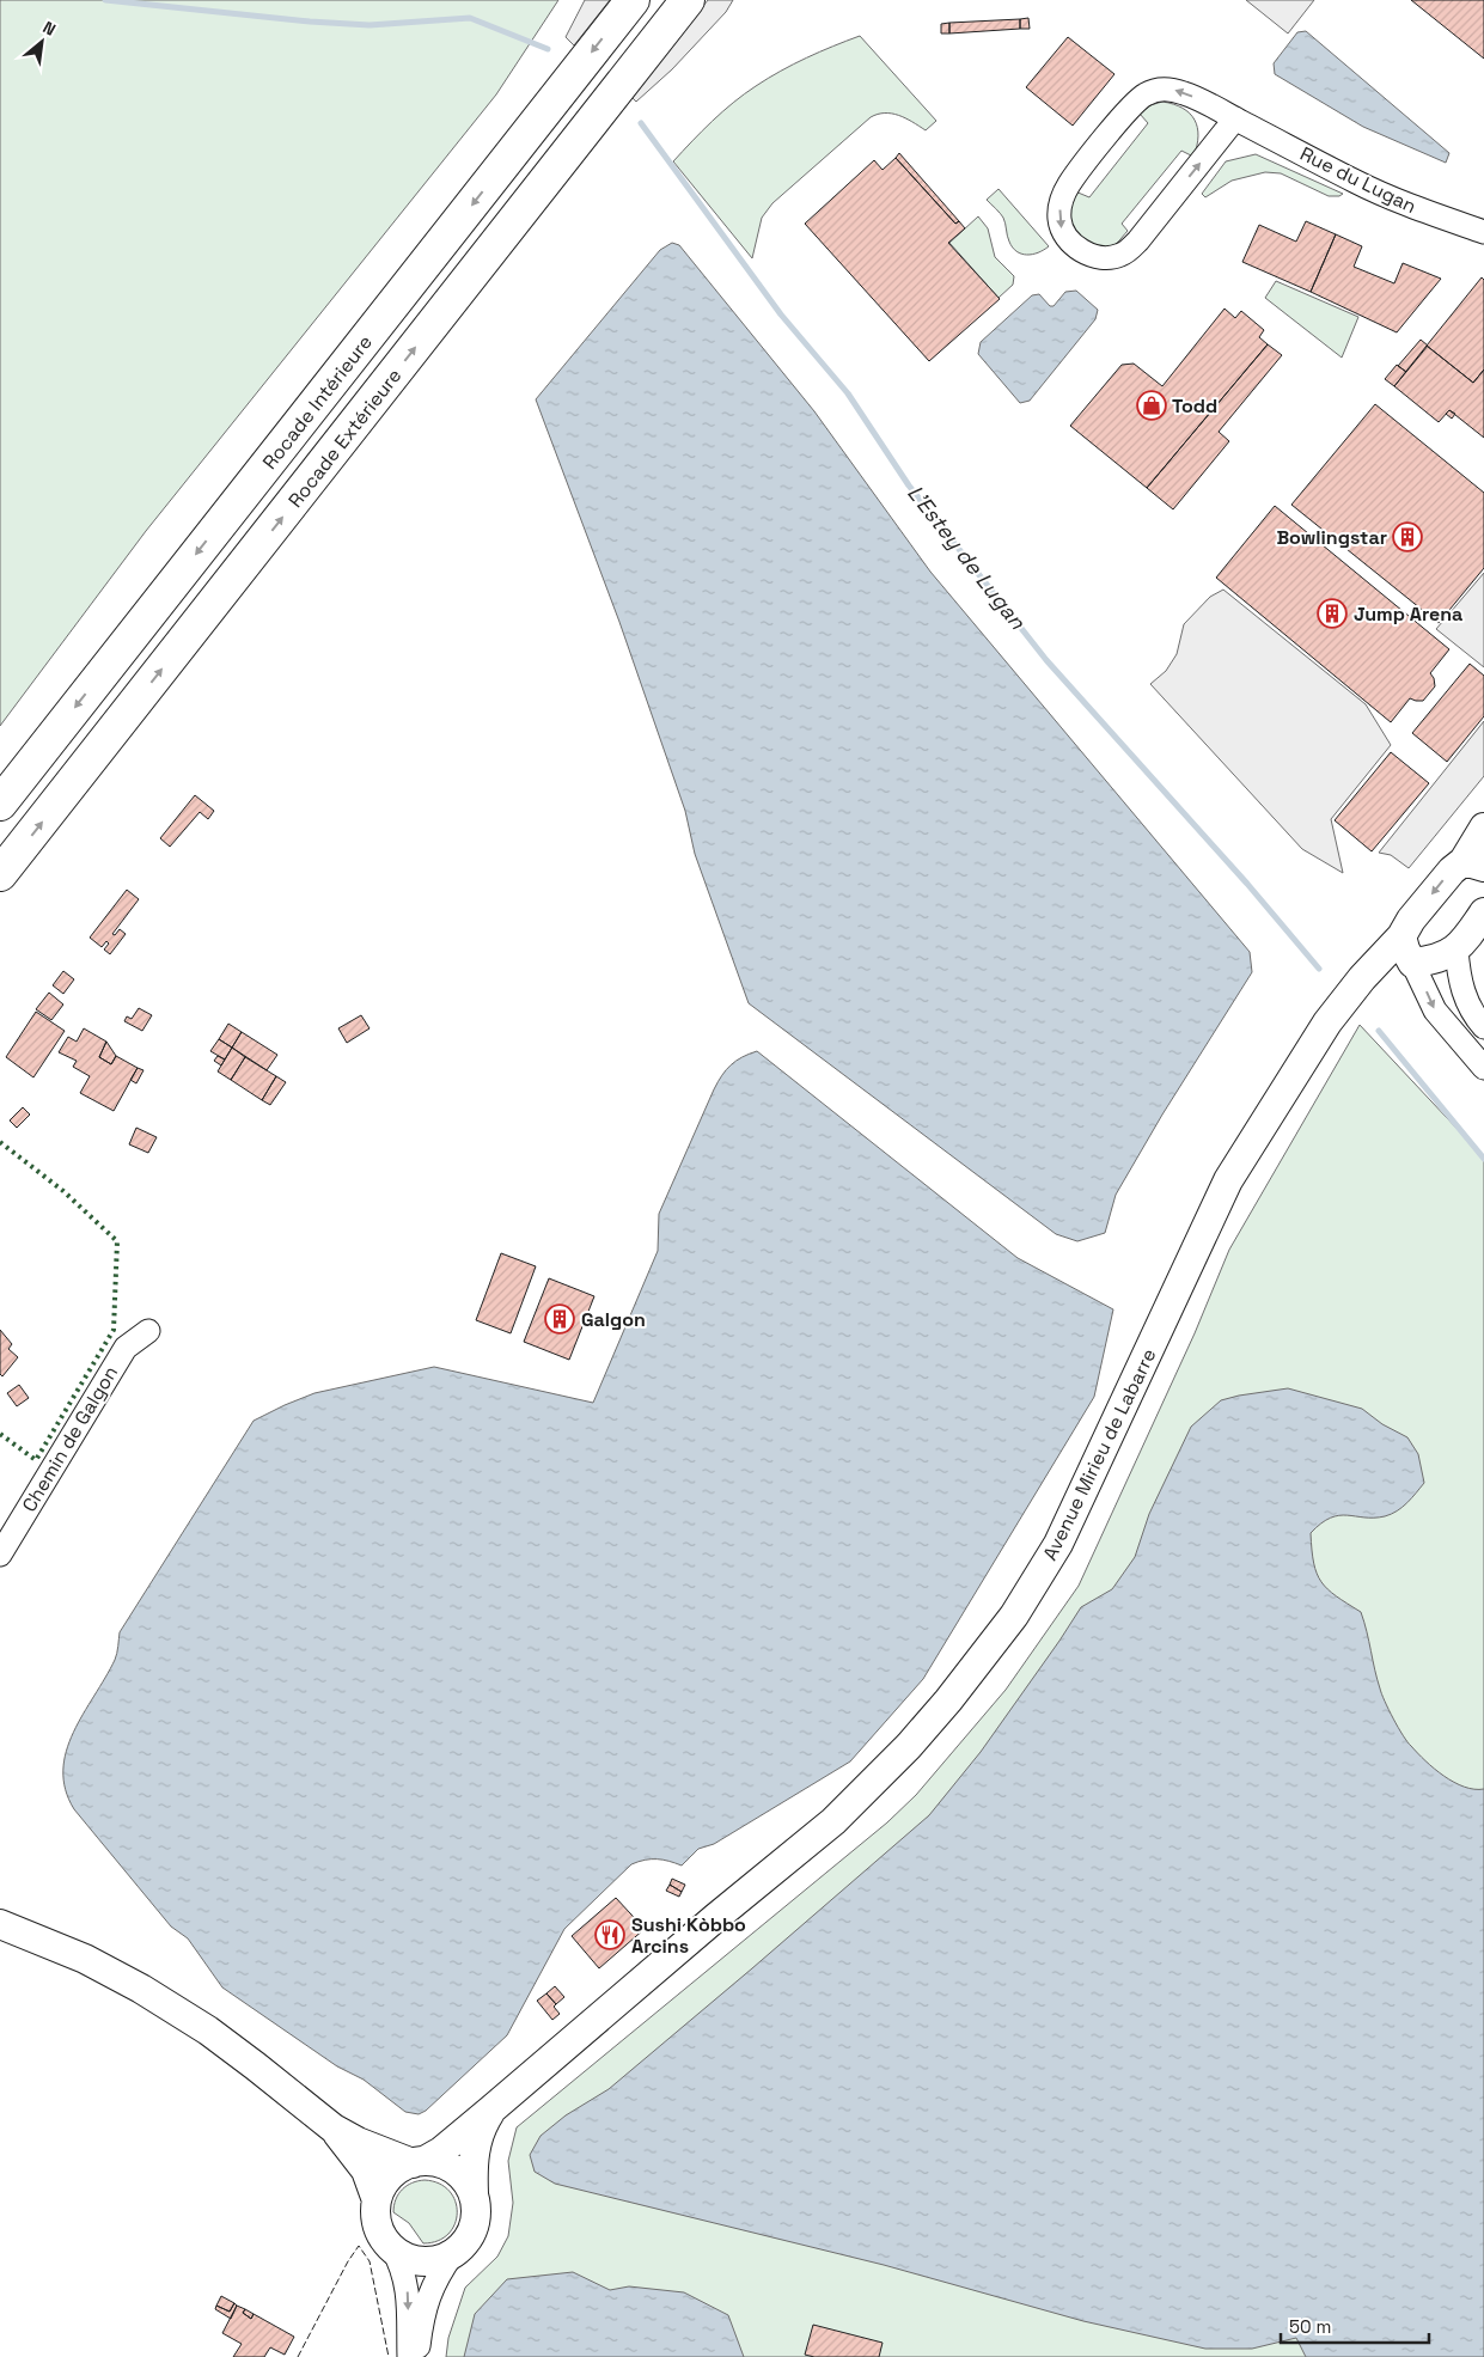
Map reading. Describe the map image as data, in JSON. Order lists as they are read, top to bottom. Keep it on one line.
{"streets":{"highway":["Rocade Intérieure","Rocade Extérieure"],"main road":["Avenue Mirieu de Labarre"],"street":["Rue du Lugan","Chemin de Galgon"]},"one_way":["Rocade Intérieure","Rocade Extérieure"],"water":["L'Estey de Lugan"],"places":{"shop":["Todd"],"building":["Bowlingstar","Jump Arena","Galgon"],"restaurant":["Sushi Kòbbo Arcins"]},"scale_bar":"50 m","north":"top right"}
